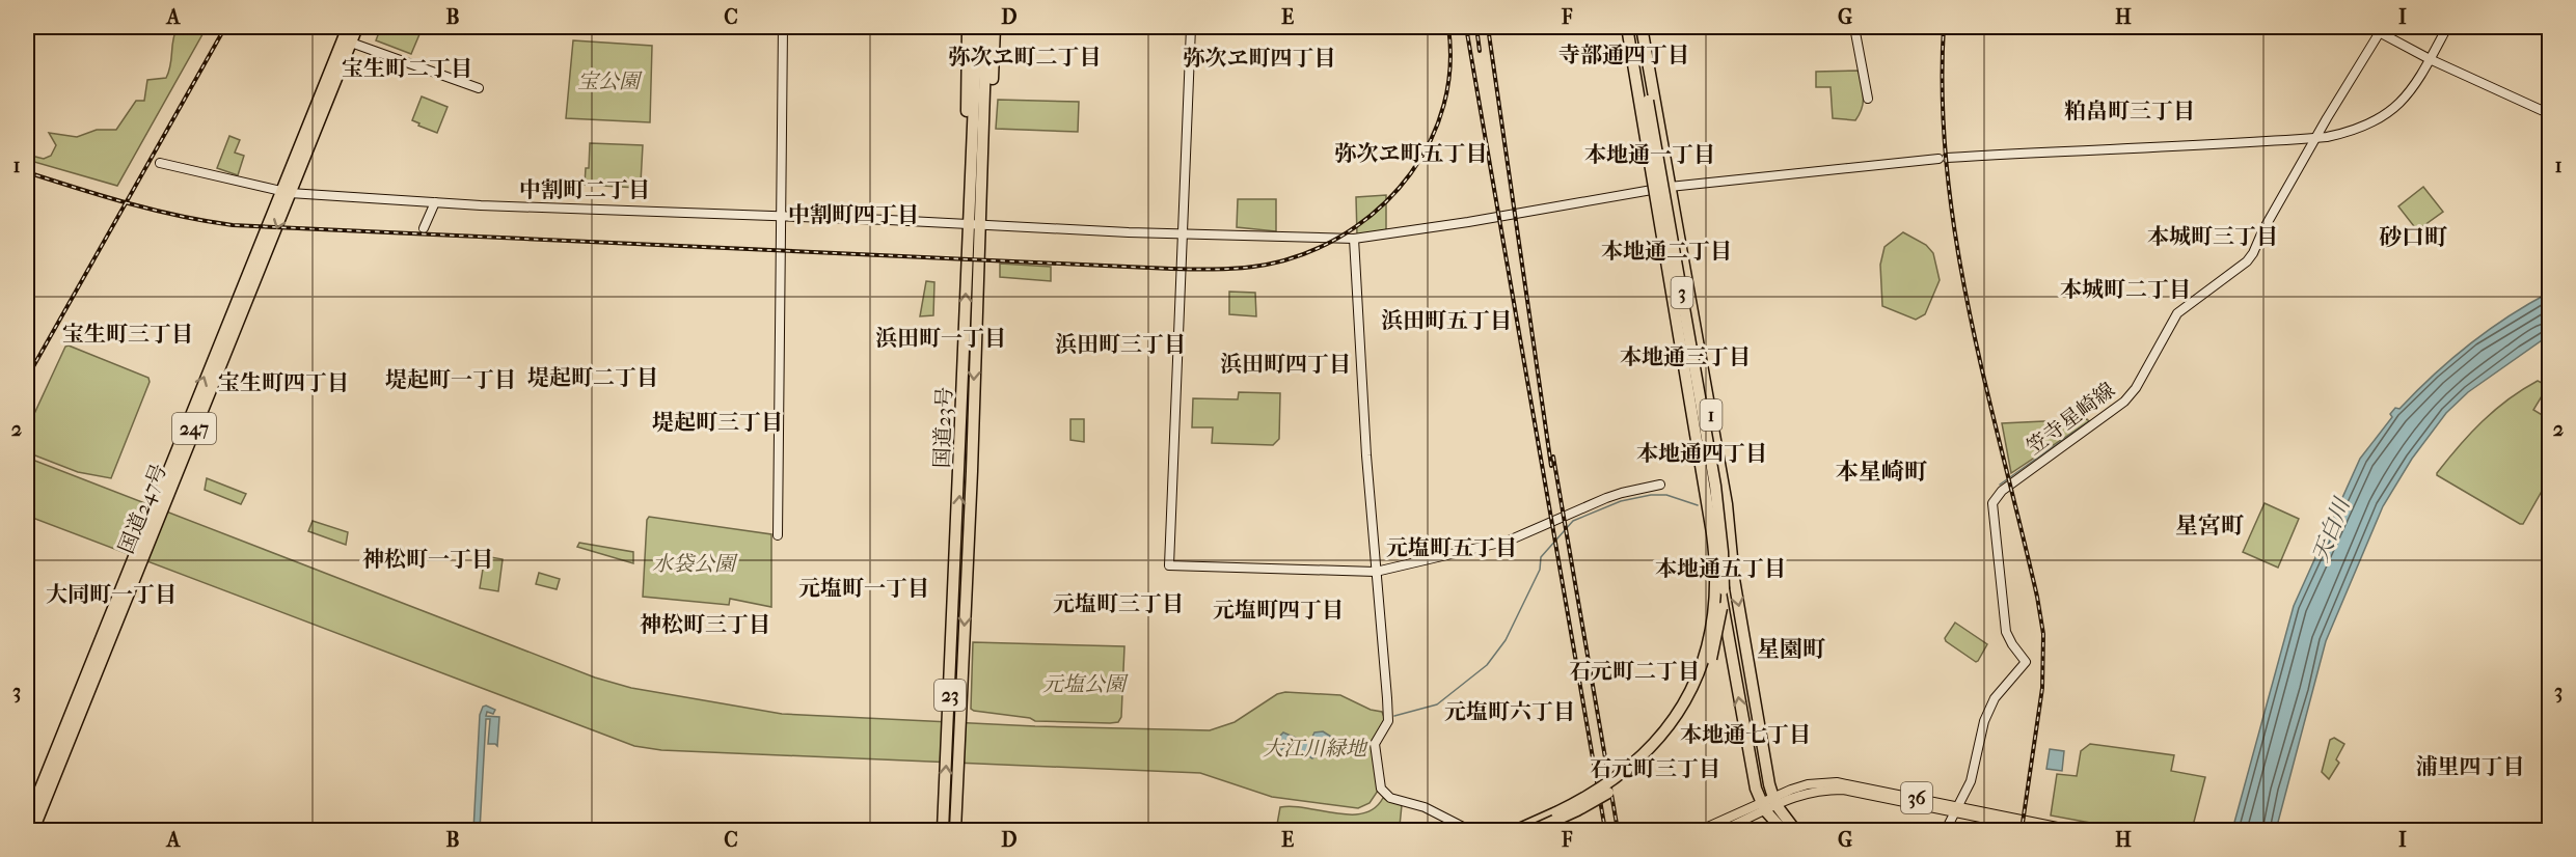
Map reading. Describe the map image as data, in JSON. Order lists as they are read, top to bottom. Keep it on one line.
{"streets":{"highway":["3","1","国道23号","247","国道247号","23"],"main road":["36"],"street":["笠寺星崎線"]},"crossings":[["3","1"],["1","36"],["笠寺星崎線","36"]],"districts":["寺部通四丁目","弥次ヱ町二丁目","弥次ヱ町四丁目","宝生町二丁目","粕畠町三丁目","弥次ヱ町五丁目","本地通一丁目","中割町二丁目","中割町四丁目","本城町三丁目","砂口町","本地通二丁目","本城町二丁目","浜田町五丁目","宝生町三丁目","浜田町一丁目","浜田町三丁目","本地通三丁目","浜田町四丁目","堤起町二丁目","堤起町一丁目","宝生町四丁目","堤起町三丁目","本地通四丁目","本星崎町","星宮町","元塩町五丁目","神松町一丁目","本地通五丁目","元塩町一丁目","大同町一丁目","元塩町三丁目","元塩町四丁目","神松町三丁目","星園町","石元町二丁目","元塩町六丁目","本地通七丁目","浦里四丁目","石元町三丁目"],"water":["天白川"],"parks":["宝公園","水袋公園","元塩公園","大江川緑地"],"grid":{"columns":["A","B","C","D","E","F","G","H","I"],"rows":["1","2","3"]}}
